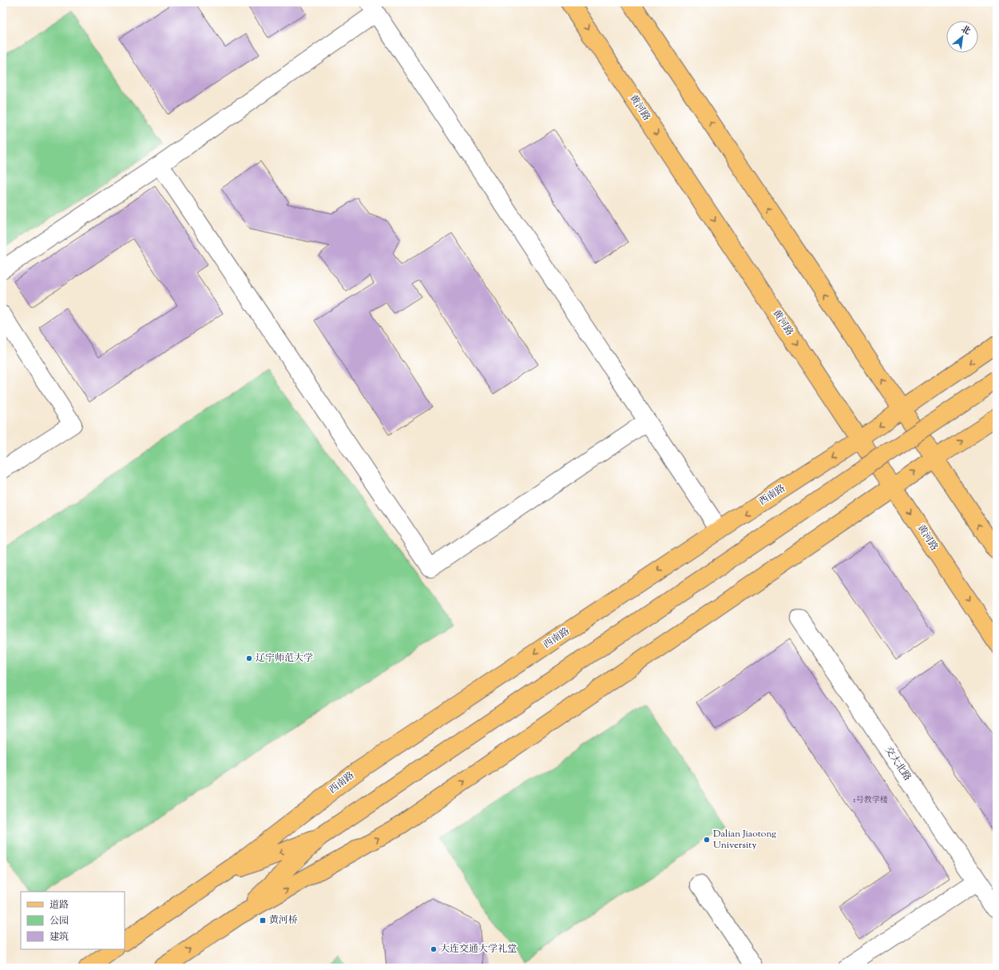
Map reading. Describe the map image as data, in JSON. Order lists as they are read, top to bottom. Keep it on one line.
{"streets":{"main road":["黄河路","西南路"],"street":["交大北路"]},"crossings":[["黄河路","西南路"]],"places":{"other":["辽宁师范大学","Dalian Jiaotong University","大连交通大学礼堂"],"transit":["黄河桥"]},"house_numbers":["1号教学楼"],"legend":["道路","公园","建筑"],"north":"top right"}
